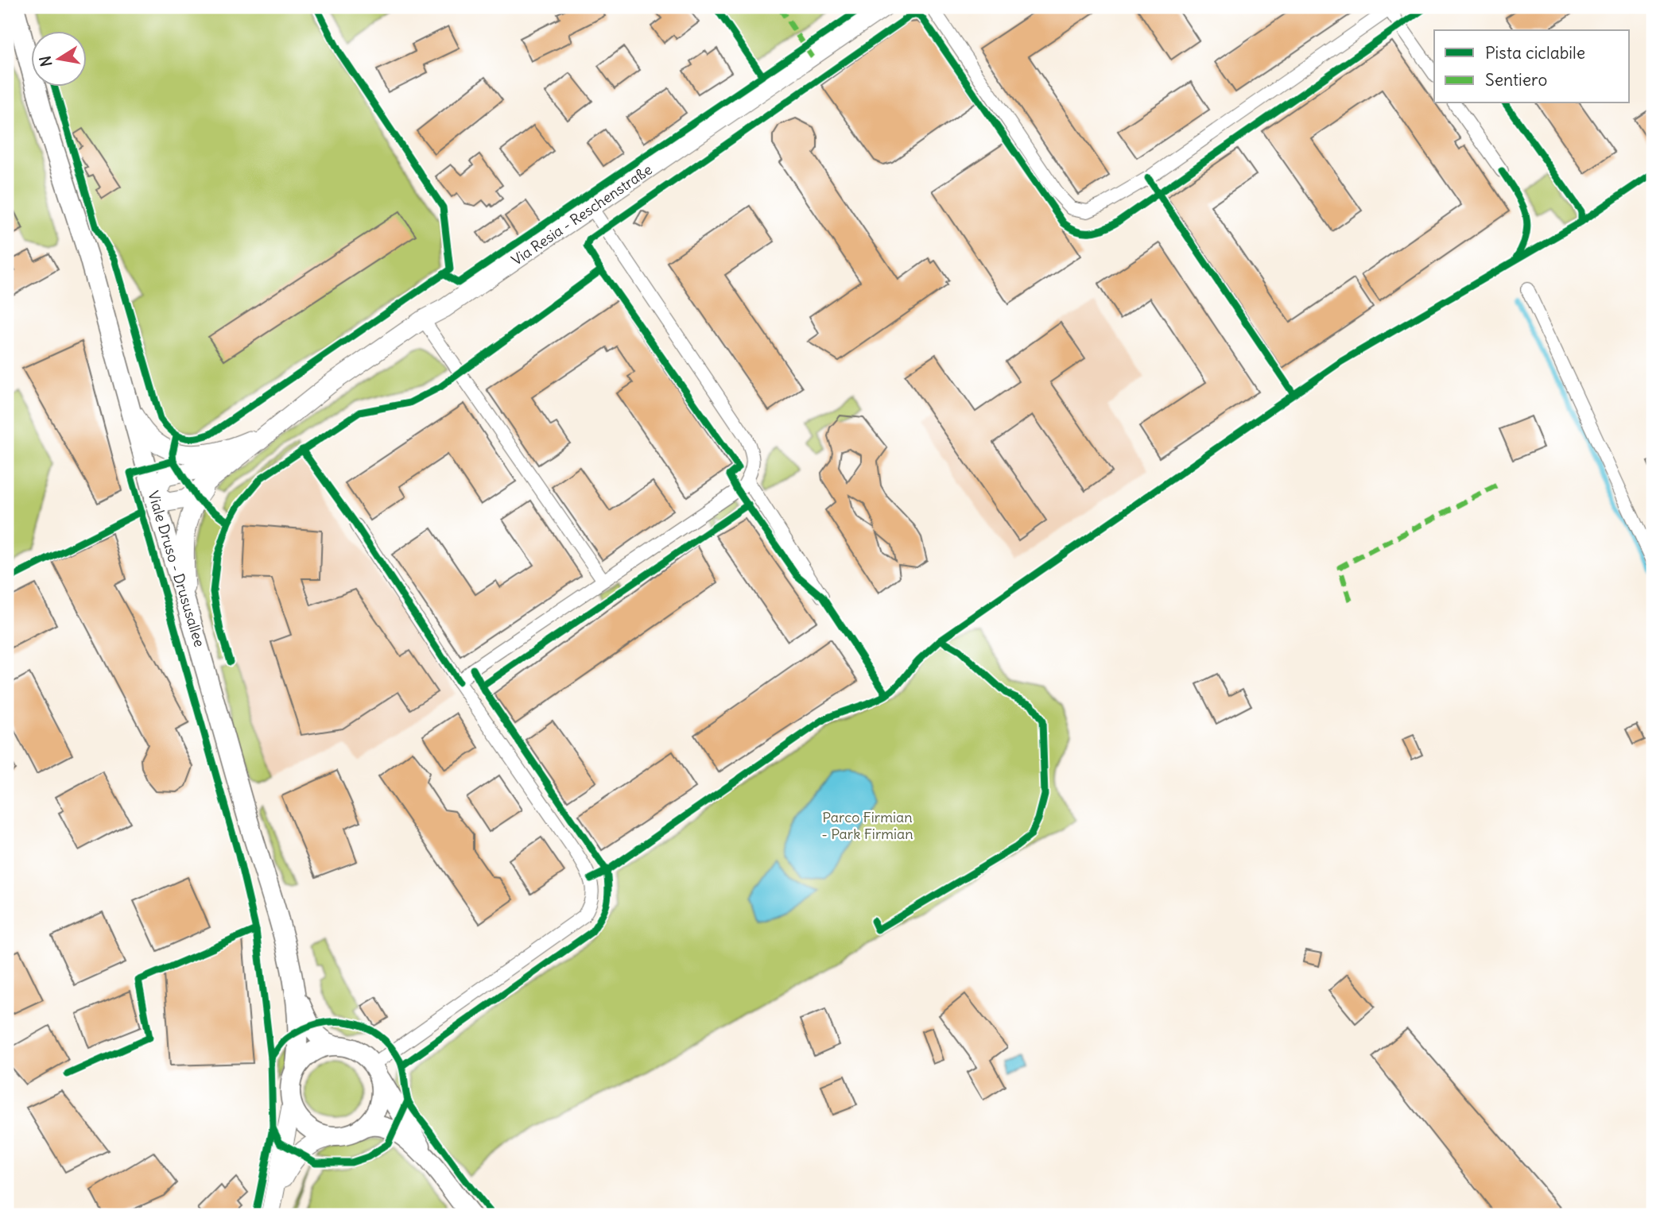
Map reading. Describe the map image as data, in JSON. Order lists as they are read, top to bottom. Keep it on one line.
{"streets":{"main road":["Via Resia - Reschenstraße","Viale Druso - Drususallee"]},"crossings":[["Via Resia - Reschenstraße","Viale Druso - Drususallee"]],"parks":["Parco Firmian - Park Firmian"],"legend":["Pista ciclabile","Sentiero"],"north":"left"}
